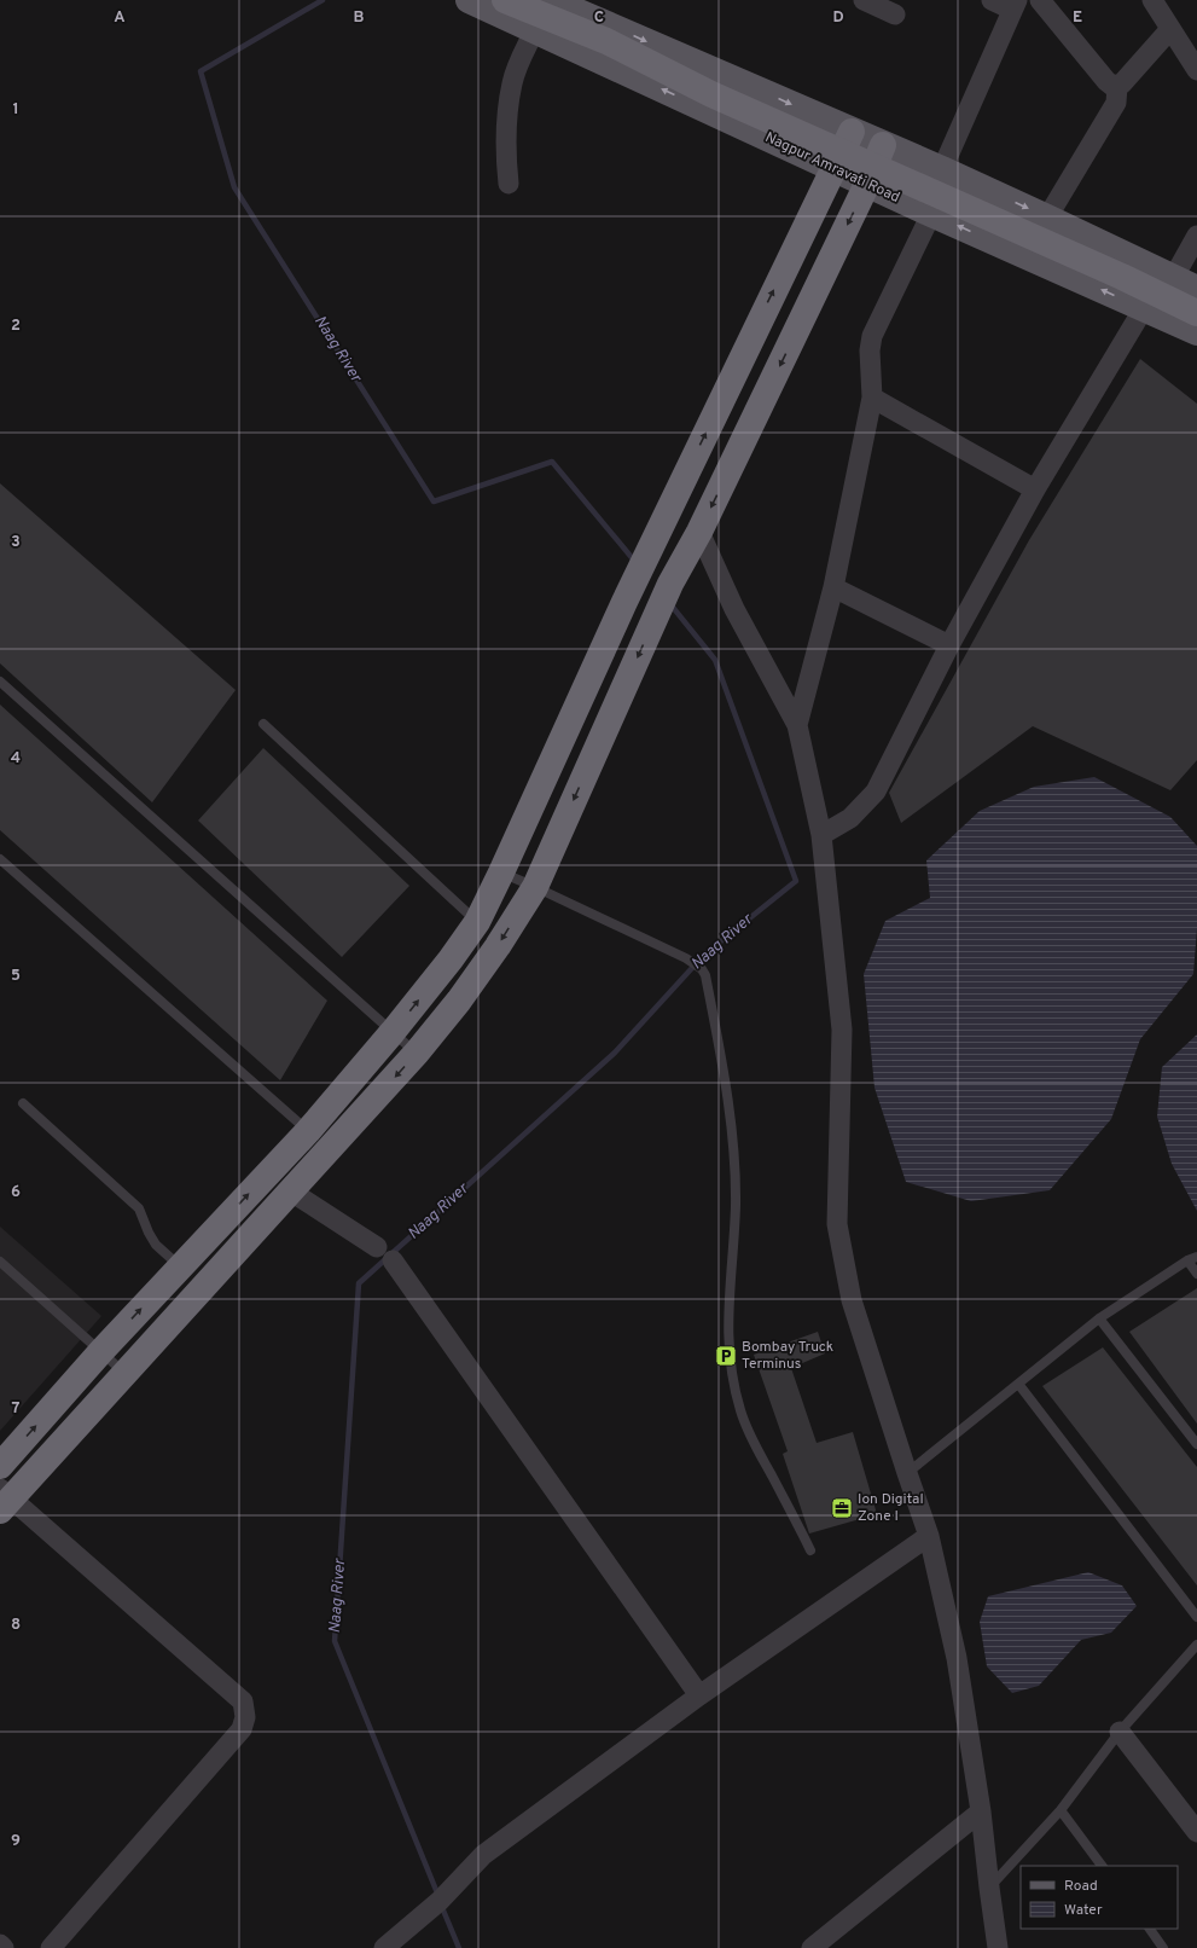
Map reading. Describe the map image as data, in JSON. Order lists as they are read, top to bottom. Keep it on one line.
{"streets":{"main road":["Nagpur Amravati Road"]},"water":["Naag River"],"places":{"parking":["Bombay Truck Terminus"],"office":["Ion Digital Zone I"]},"legend":["Road","Water"],"grid":{"columns":["A","B","C","D","E"],"rows":["1","2","3","4","5","6","7","8","9"]}}
